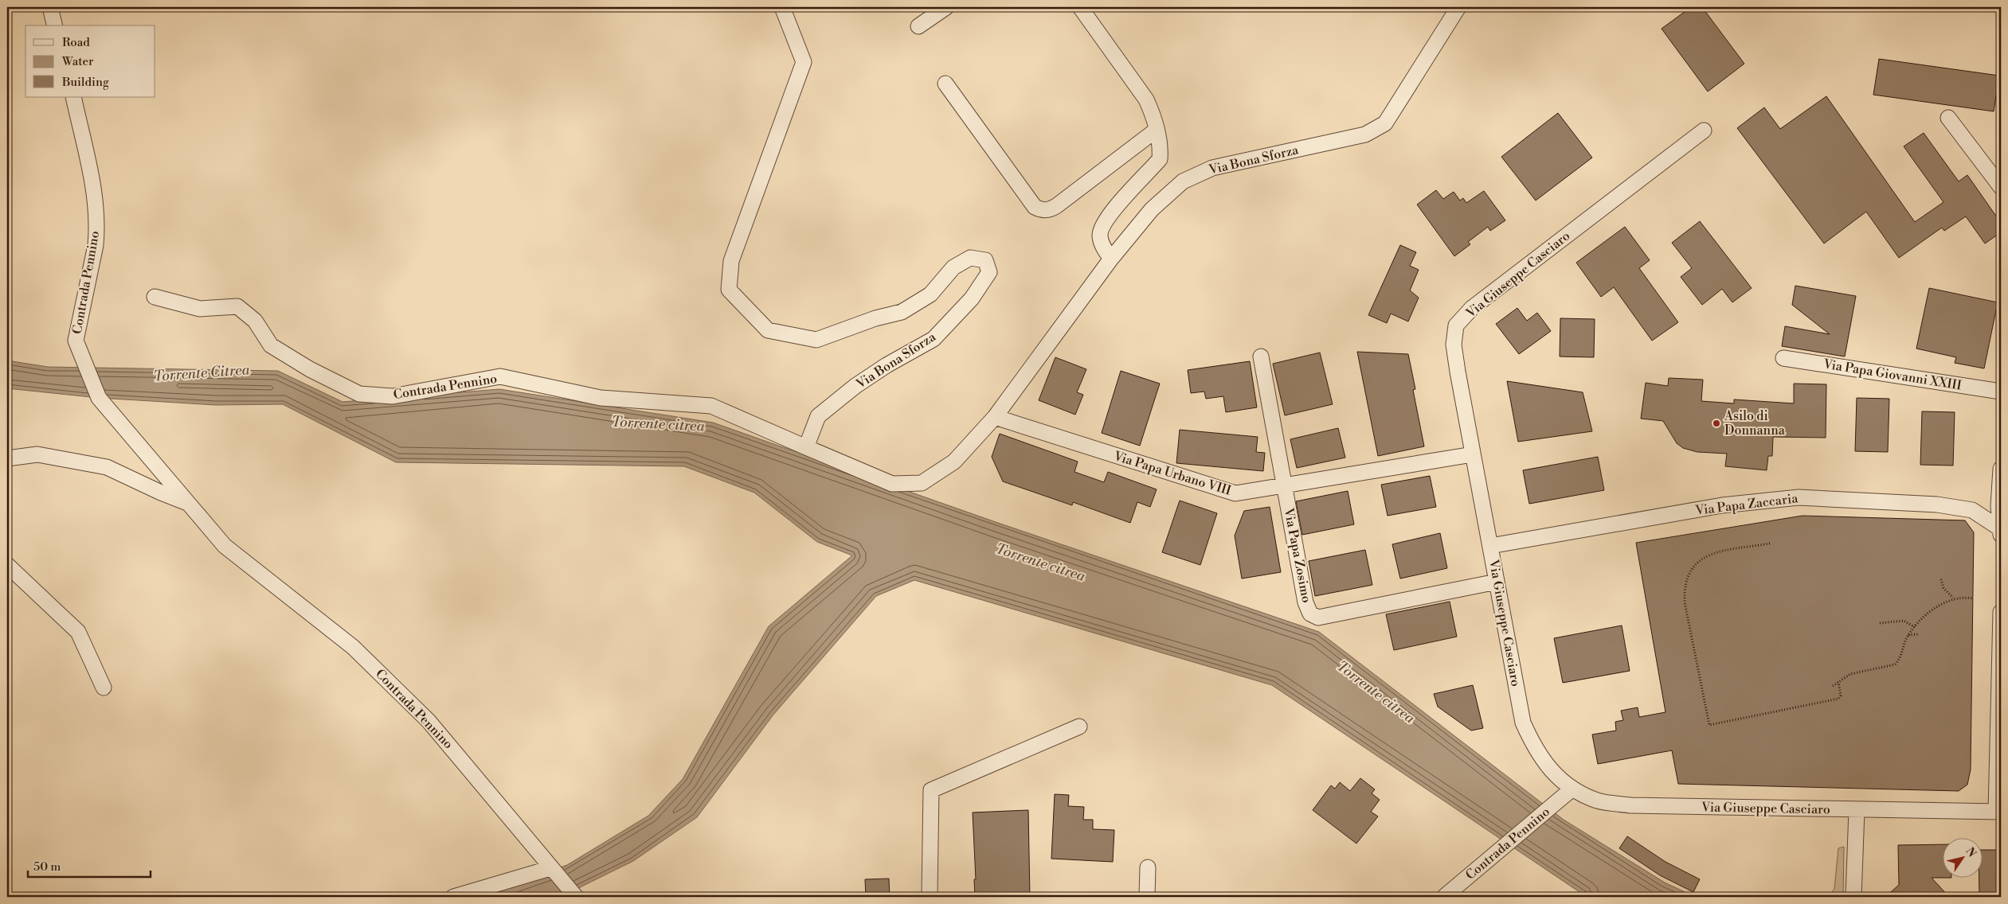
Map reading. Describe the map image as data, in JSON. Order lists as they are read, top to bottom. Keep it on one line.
{"streets":{"street":["Via Bona Sforza","Via Giuseppe Casciaro","Contrada Pennino","Via Papa Giovanni XXIII","Via Papa Urbano VIII","Via Papa Zaccaria","Via Papa Zosimo"]},"crossings":[["Via Bona Sforza","Contrada Pennino"],["Via Bona Sforza","Via Papa Urbano VIII"],["Via Giuseppe Casciaro","Contrada Pennino"],["Via Giuseppe Casciaro","Via Papa Urbano VIII"],["Via Giuseppe Casciaro","Via Papa Zaccaria"],["Via Giuseppe Casciaro","Via Papa Zosimo"],["Via Papa Urbano VIII","Via Papa Zosimo"]],"water":["Torrente Citrea","Torrente citrea"],"places":["Asilo di Donnanna"],"legend":["Road","Water","Building"],"scale_bar":"50 m","north":"top right"}
